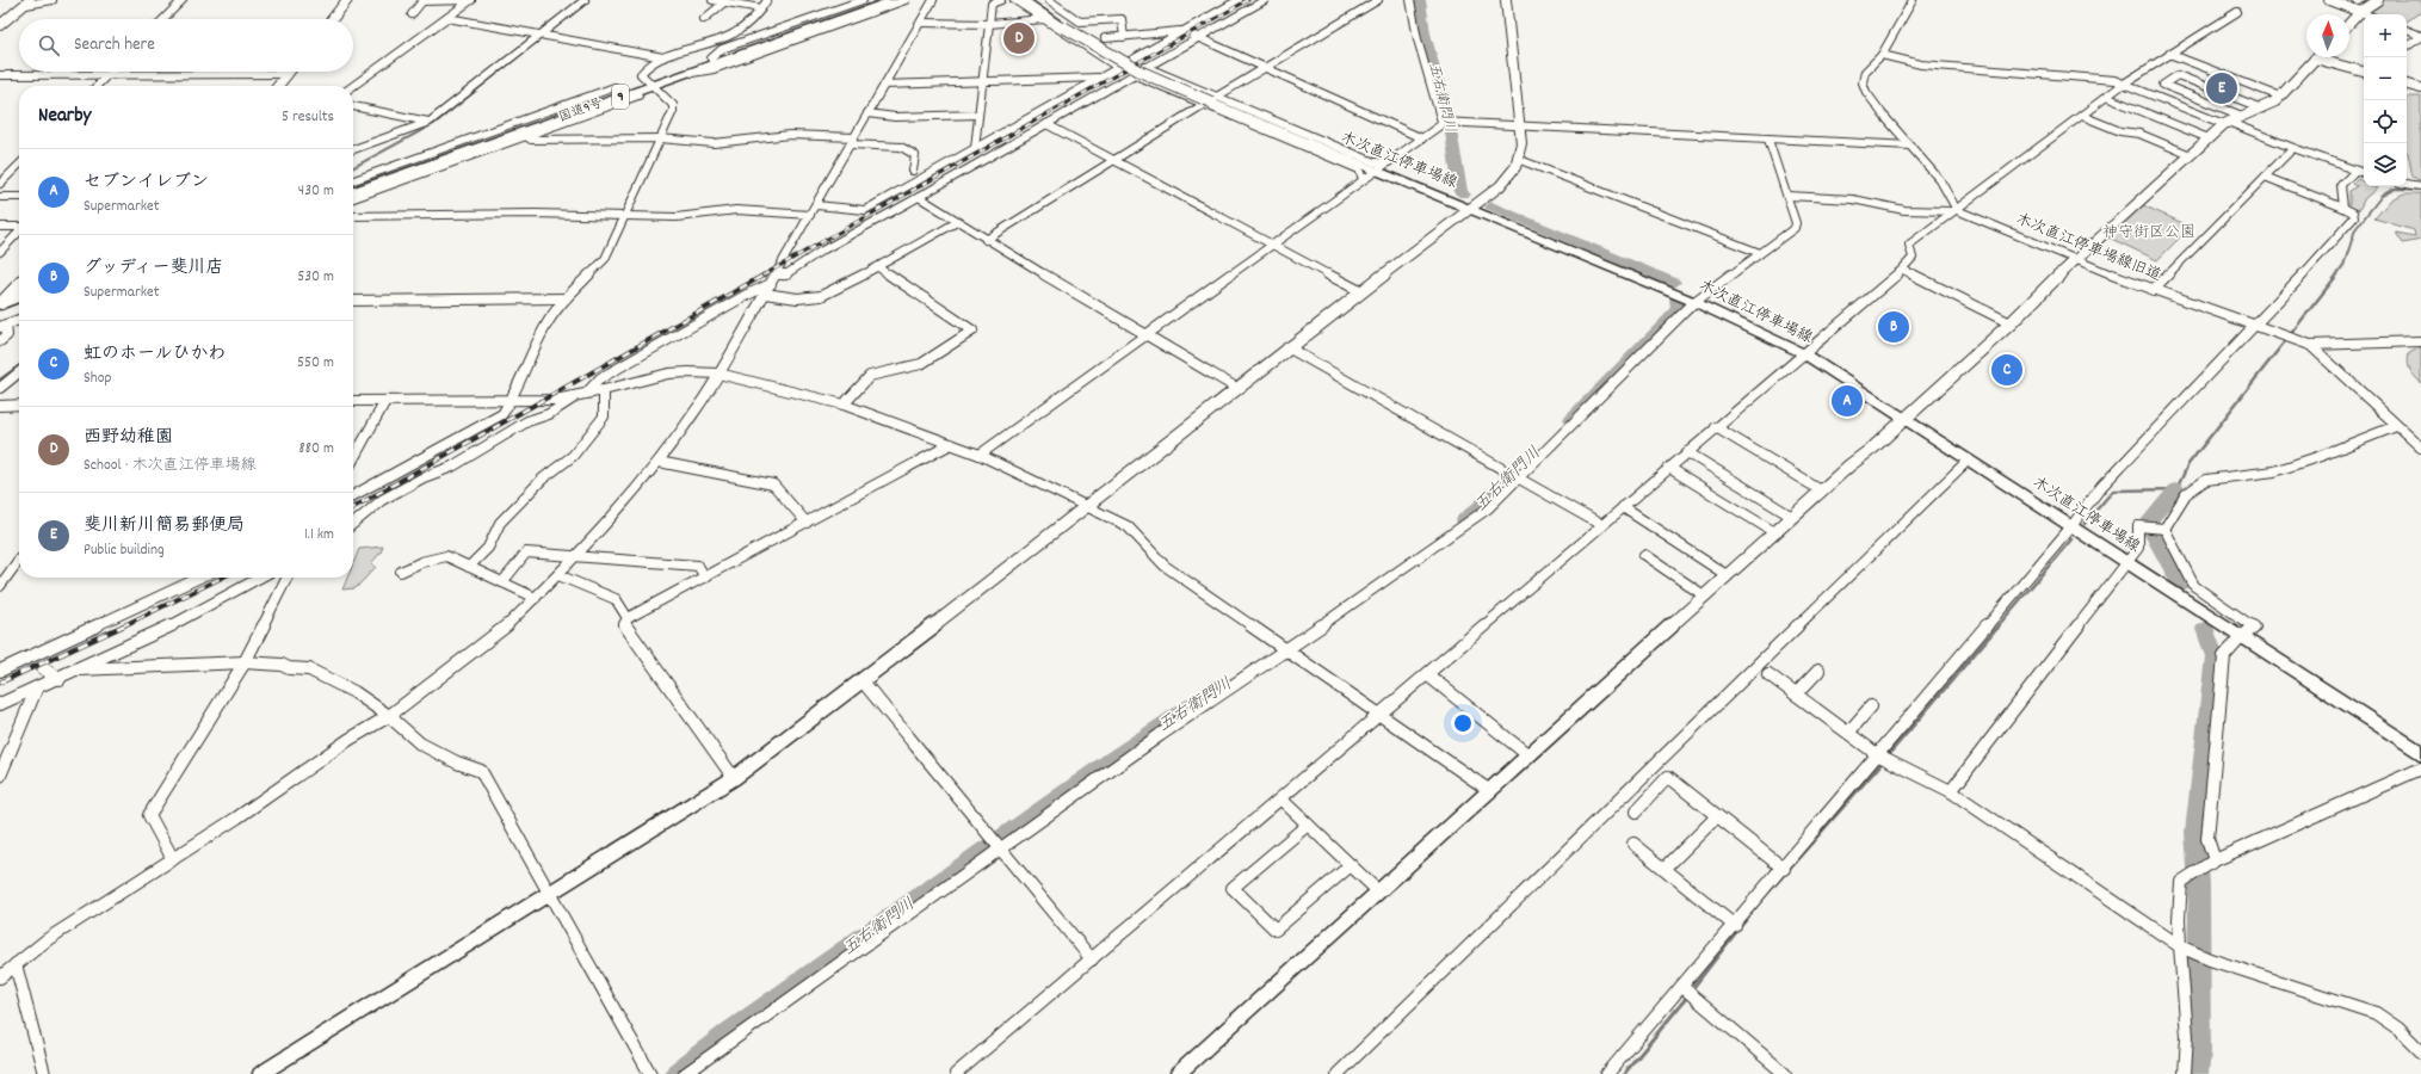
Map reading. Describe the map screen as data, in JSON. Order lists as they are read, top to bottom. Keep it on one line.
{"streets":{"highway":["9","国道9号"],"main road":["木次直江停車場線"],"street":["木次直江停車場線旧道"]},"water":["五右衛門川"],"parks":["神守街区公園"],"north":"top","page":{"map_buttons":["+","−"],"search":"Search here","pins":["D","E","B","C","A"],"heading":["Nearby","5 results"],"list":[{"mark":"A","name":"セブンイレブン","note":"Supermarket","value":"430 m"},{"mark":"B","name":"グッディー斐川店","note":"Supermarket","value":"530 m"},{"mark":"C","name":"虹のホールひかわ","note":"Shop","value":"550 m"},{"mark":"D","name":"西野幼稚園","note":"School · 木次直江停車場線","value":"880 m"},{"mark":"E","name":"斐川新川簡易郵便局","note":"Public building","value":"1.1 km"}]}}
